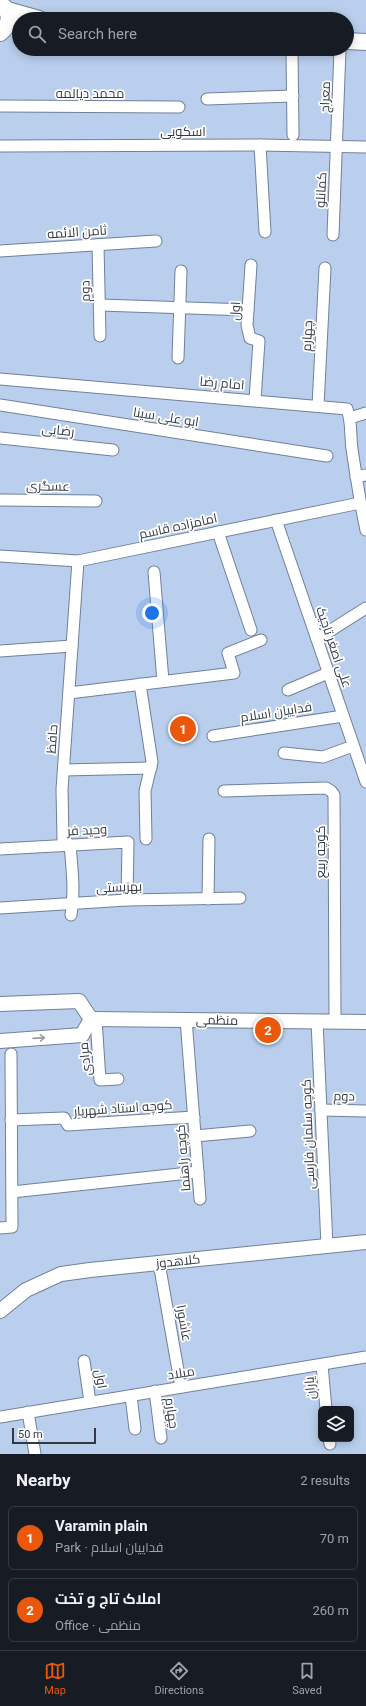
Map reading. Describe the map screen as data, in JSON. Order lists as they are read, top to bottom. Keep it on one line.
{"streets":{"street":["محمد دیالمه","معراج","اسکویی","کمانلو","ثامن الائمه","دوم","اول","چهارم","امام رضا","ابو علی سینا","رضایی","عسگری","امامزاده قاسم","علی اصغر تاجیک","فداییان اسلام","حافظ","وحید فر","کوچه ربیع","بهزیستی","منظمی","مرادی","کوچه استاد شهریار","کوچه سلمان فارسی","کوچه راهنما","کلاهدوز","عاشورا","میلاد","یاران"]},"crossings":[["معراج","اسکویی"],["معراج","کمانلو"],["اسکویی","کمانلو"],["ثامن الائمه","دوم"],["دوم","کوچه سلمان فارسی"],["اول","امام رضا"],["اول","میلاد"],["چهارم","امام رضا"],["چهارم","میلاد"],["امامزاده قاسم","علی اصغر تاجیک"],["امامزاده قاسم","حافظ"],["علی اصغر تاجیک","فداییان اسلام"],["حافظ","وحید فر"],["حافظ","بهزیستی"],["وحید فر","بهزیستی"],["کوچه ربیع","منظمی"],["منظمی","مرادی"],["منظمی","کوچه سلمان فارسی"],["منظمی","کوچه راهنما"],["کوچه استاد شهریار","کوچه راهنما"],["کوچه سلمان فارسی","کلاهدوز"],["کلاهدوز","عاشورا"],["عاشورا","میلاد"],["میلاد","یاران"]],"scale_bar":"50 m","page":{"search":"Search here","pins":["1","2"],"scale":"50 m","heading":["Nearby","2 results"],"list":[{"mark":"1","name":"Varamin plain","note":"Park · فداییان اسلام","value":"70 m"},{"mark":"2","name":"املاک تاج و تخت","note":"Office · منظمی","value":"260 m"}],"nav":["Map","Directions","Saved"]}}
